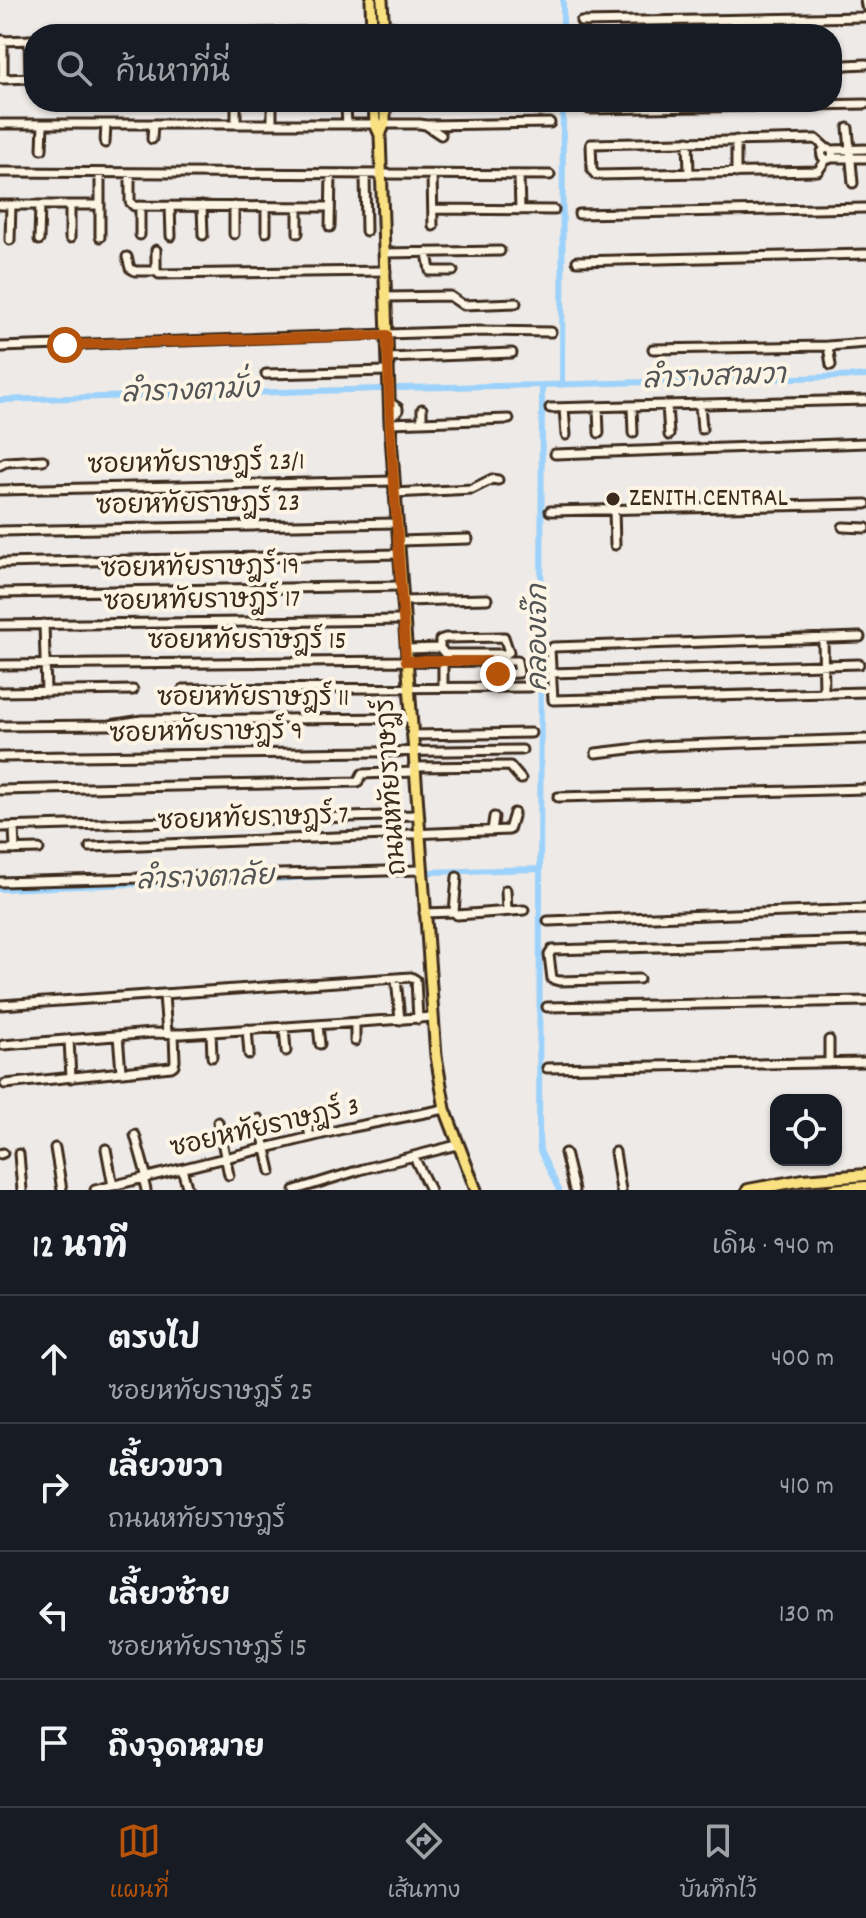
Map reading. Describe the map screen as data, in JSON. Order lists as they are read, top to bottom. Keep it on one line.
{"streets":{"main road":["ถนนหทัยราษฎร์"],"street":["ซอยหทัยราษฎร์ 23/1","ซอยหทัยราษฎร์ 23","ซอยหทัยราษฎร์ 19","ซอยหทัยราษฎร์ 17","ซอยหทัยราษฎร์ 15","ซอยหทัยราษฎร์ 11","ซอยหทัยราษฎร์ 9","ซอยหทัยราษฎร์ 7","ซอยหทัยราษฎร์ 3"]},"crossings":[["ซอยหทัยราษฎร์ 23/1","ถนนหทัยราษฎร์"],["ซอยหทัยราษฎร์ 23","ถนนหทัยราษฎร์"],["ซอยหทัยราษฎร์ 19","ถนนหทัยราษฎร์"],["ซอยหทัยราษฎร์ 17","ถนนหทัยราษฎร์"],["ซอยหทัยราษฎร์ 15","ถนนหทัยราษฎร์"],["ซอยหทัยราษฎร์ 11","ถนนหทัยราษฎร์"],["ซอยหทัยราษฎร์ 9","ถนนหทัยราษฎร์"],["ถนนหทัยราษฎร์","ซอยหทัยราษฎร์ 7"],["ถนนหทัยราษฎร์","ซอยหทัยราษฎร์ 3"]],"water":["ลำรางสามวา","ลำรางตามั่ง","คลองเจ๊ก","ลำรางตาลัย"],"places":["ZENITH CENTRAL"],"page":{"search":"ค้นหาที่นี่","heading":["12 นาที","เดิน · 940 m"],"list":[["ตรงไป","ซอยหทัยราษฎร์ 25","400 m"],["เลี้ยวขวา","ถนนหทัยราษฎร์","410 m"],["เลี้ยวซ้าย","ซอยหทัยราษฎร์ 15","130 m"],"ถึงจุดหมาย"],"nav":["แผนที่","เส้นทาง","บันทึกไว้"]}}
